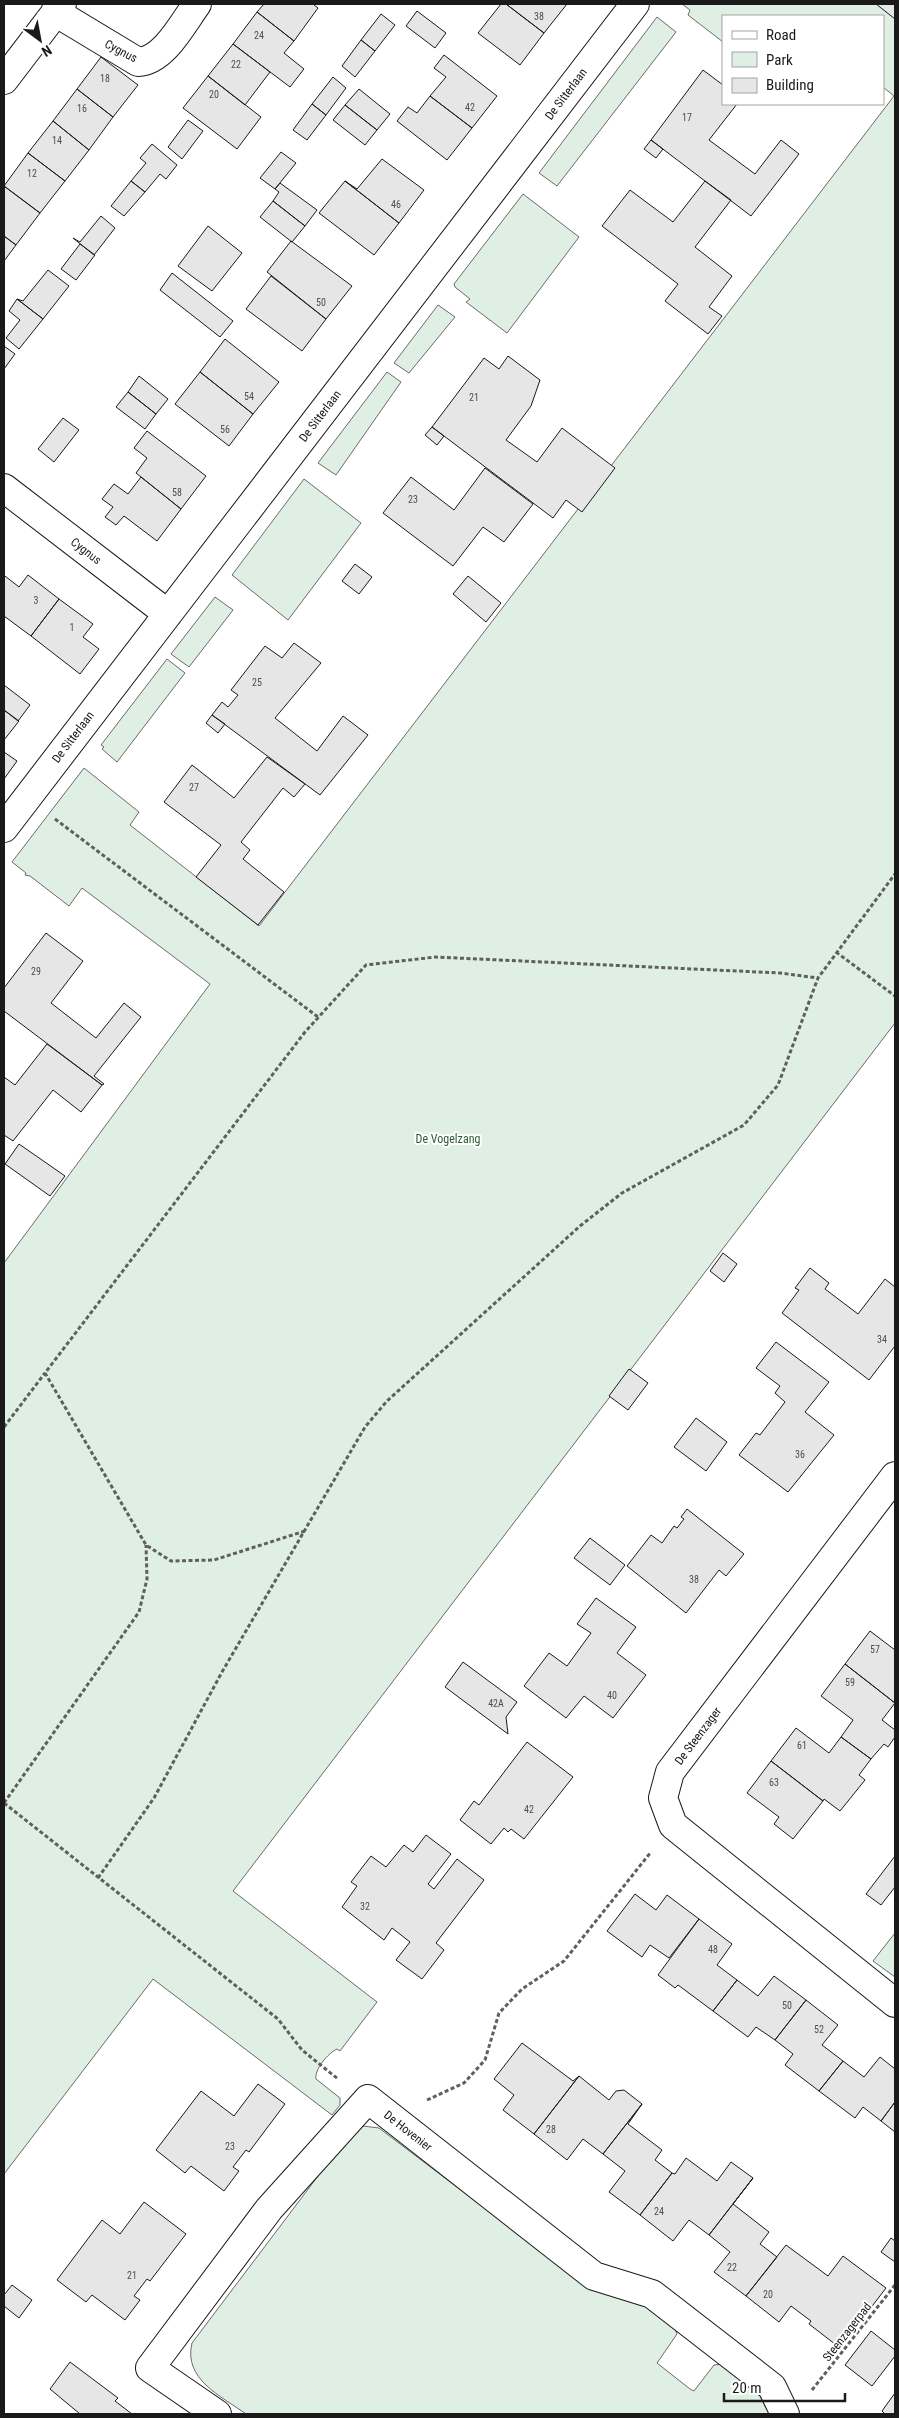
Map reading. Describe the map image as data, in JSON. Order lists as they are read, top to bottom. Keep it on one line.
{"streets":{"street":["Cygnus","De Sitterlaan","De Steenzager","De Hovenier"],"path":["Steenzagerpad"]},"crossings":[["Cygnus","De Sitterlaan"]],"parks":["De Vogelzang"],"house_numbers":["38","24","22","18","20","42","16","17","14","12","46","50","54","21","56","58","23","3","1","25","27","29","34","36","38","57","59","40","42A","61","63","42","32","48","50","52","28","23","24","22","21","20"],"legend":["Road","Park","Building"],"scale_bar":"20 m","north":"bottom right"}
